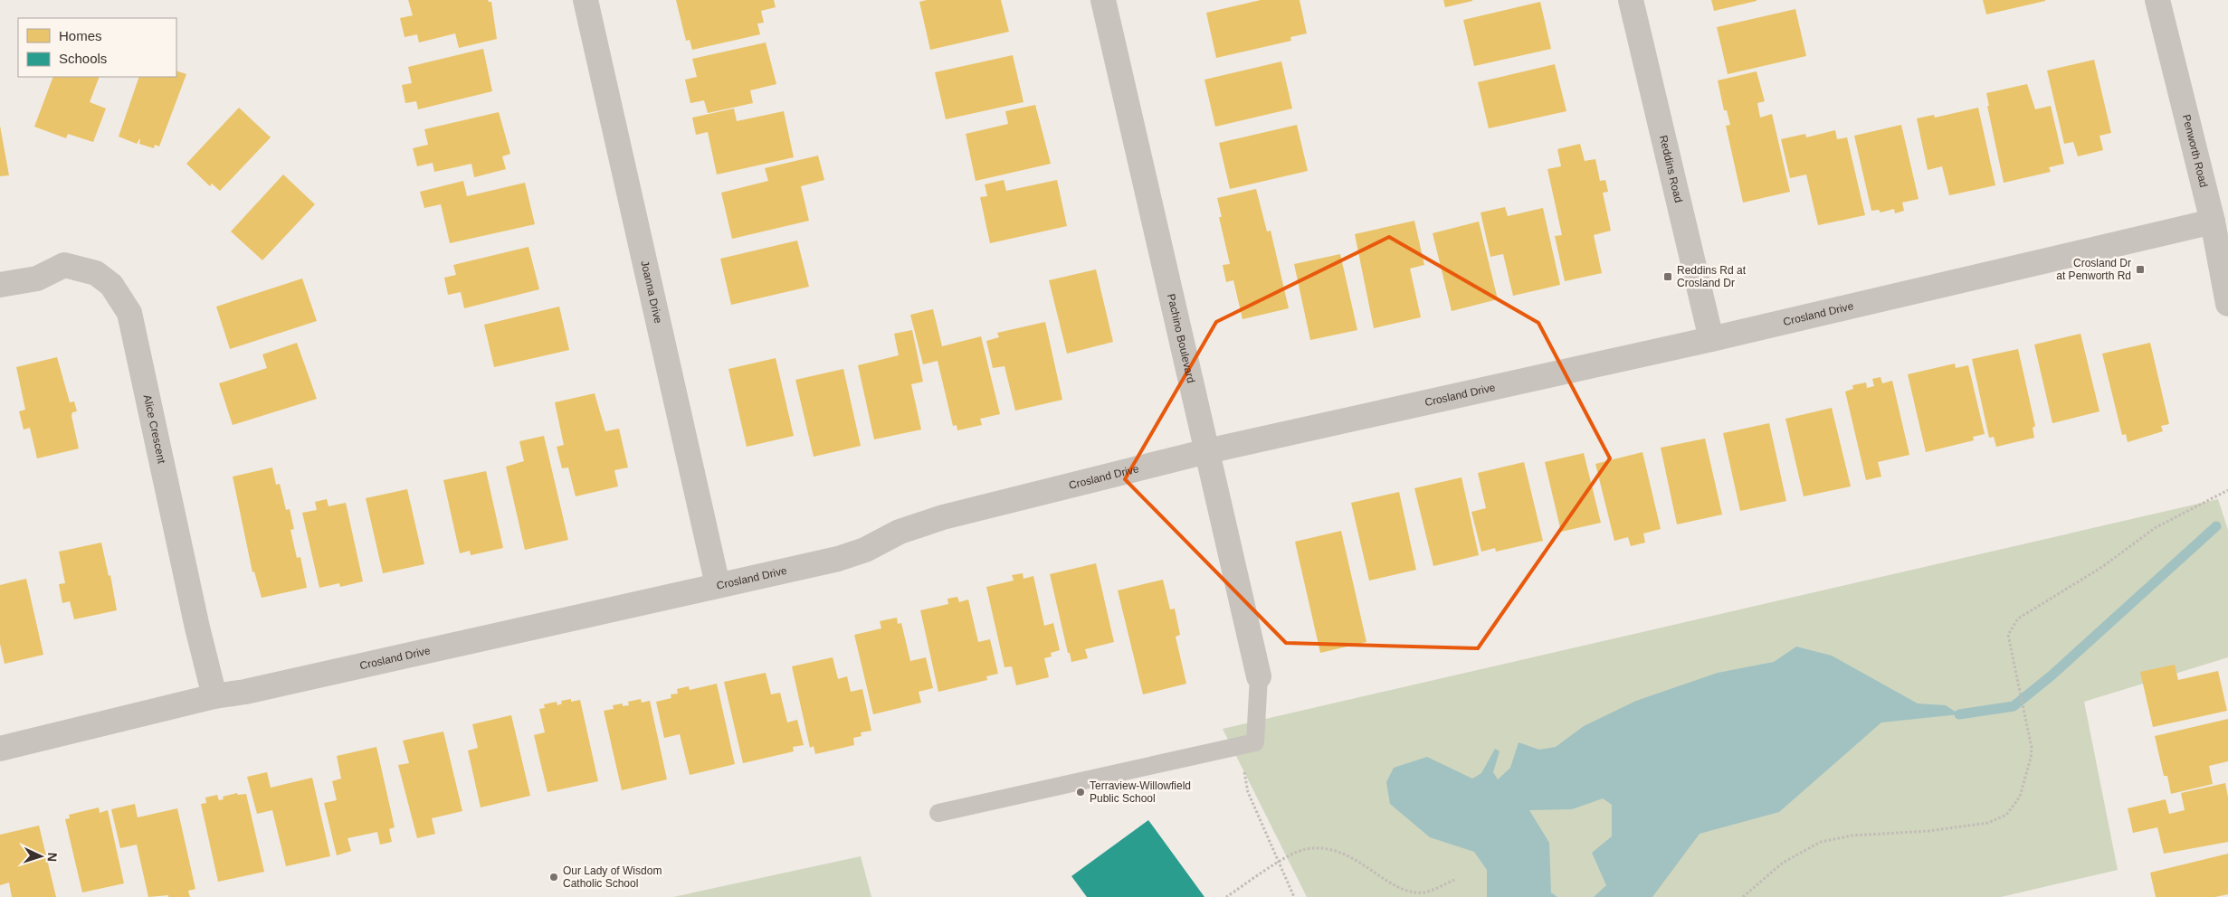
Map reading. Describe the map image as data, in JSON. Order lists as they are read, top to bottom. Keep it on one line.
{"streets":{"street":["Penworth Road","Reddins Road","Joanna Drive","Crosland Drive","Pachino Boulevard","Alice Crescent"]},"crossings":[["Penworth Road","Crosland Drive"],["Reddins Road","Crosland Drive"],["Joanna Drive","Crosland Drive"],["Crosland Drive","Pachino Boulevard"],["Crosland Drive","Alice Crescent"]],"places":{"transit":["Crosland Dr at Penworth Rd","Reddins Rd at Crosland Dr"],"other":["Terraview-Willowfield Public School","Our Lady of Wisdom Catholic School"]},"legend":["Homes","Schools"],"north":"right"}
